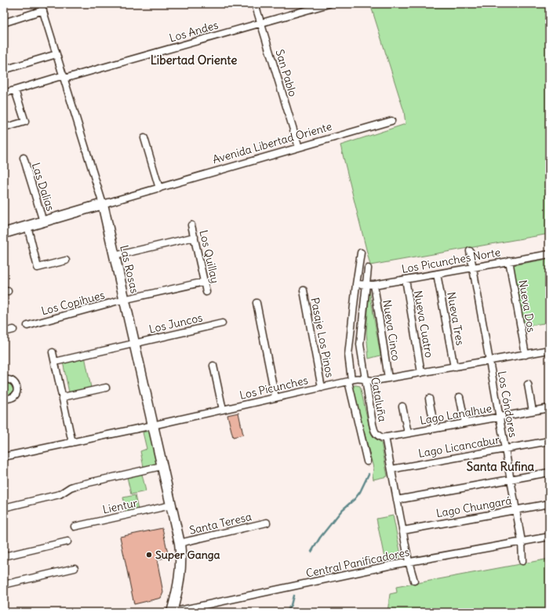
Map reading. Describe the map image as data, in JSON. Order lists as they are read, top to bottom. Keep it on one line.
{"streets":{"main road":["Avenida Libertad Oriente","Las Rosas"],"street":["Los Andes","San Pablo","Las Dalias","Los Quillay","Los Picunches Norte","Los Copihues","Nueva Dos","Nueva Tres","Los Juncos","Nueva Cuatro","Nueva Cinco","Pasaje Los Pinos","Los Picunches","Cataluña","Los Cóndores","Lago Lanalhue","Lago Licancabur","Lientur","Lago Chungará","Santa Teresa","Central Panificadores"]},"crossings":[["Los Andes","San Pablo"],["Los Andes","Las Rosas"],["San Pablo","Avenida Libertad Oriente"],["Avenida Libertad Oriente","Las Dalias"],["Avenida Libertad Oriente","Las Rosas"],["Los Quillay","Los Copihues"],["Los Picunches Norte","Nueva Dos"],["Los Picunches Norte","Nueva Tres"],["Los Picunches Norte","Nueva Cuatro"],["Los Picunches Norte","Nueva Cinco"],["Los Picunches Norte","Cataluña"],["Los Picunches Norte","Los Cóndores"],["Las Rosas","Los Copihues"],["Las Rosas","Los Juncos"],["Las Rosas","Los Picunches"],["Las Rosas","Lientur"],["Las Rosas","Santa Teresa"],["Las Rosas","Central Panificadores"],["Nueva Dos","Los Picunches"],["Nueva Tres","Los Picunches"],["Nueva Cuatro","Los Picunches"],["Nueva Cinco","Los Picunches"],["Pasaje Los Pinos","Los Picunches"],["Los Picunches","Cataluña"],["Los Picunches","Los Cóndores"],["Cataluña","Lago Lanalhue"],["Cataluña","Lago Licancabur"],["Cataluña","Lago Chungará"],["Cataluña","Central Panificadores"],["Los Cóndores","Lago Lanalhue"],["Los Cóndores","Lago Licancabur"],["Los Cóndores","Lago Chungará"],["Los Cóndores","Central Panificadores"]],"districts":["Libertad Oriente","Santa Rufina"],"places":["Super Ganga"]}
